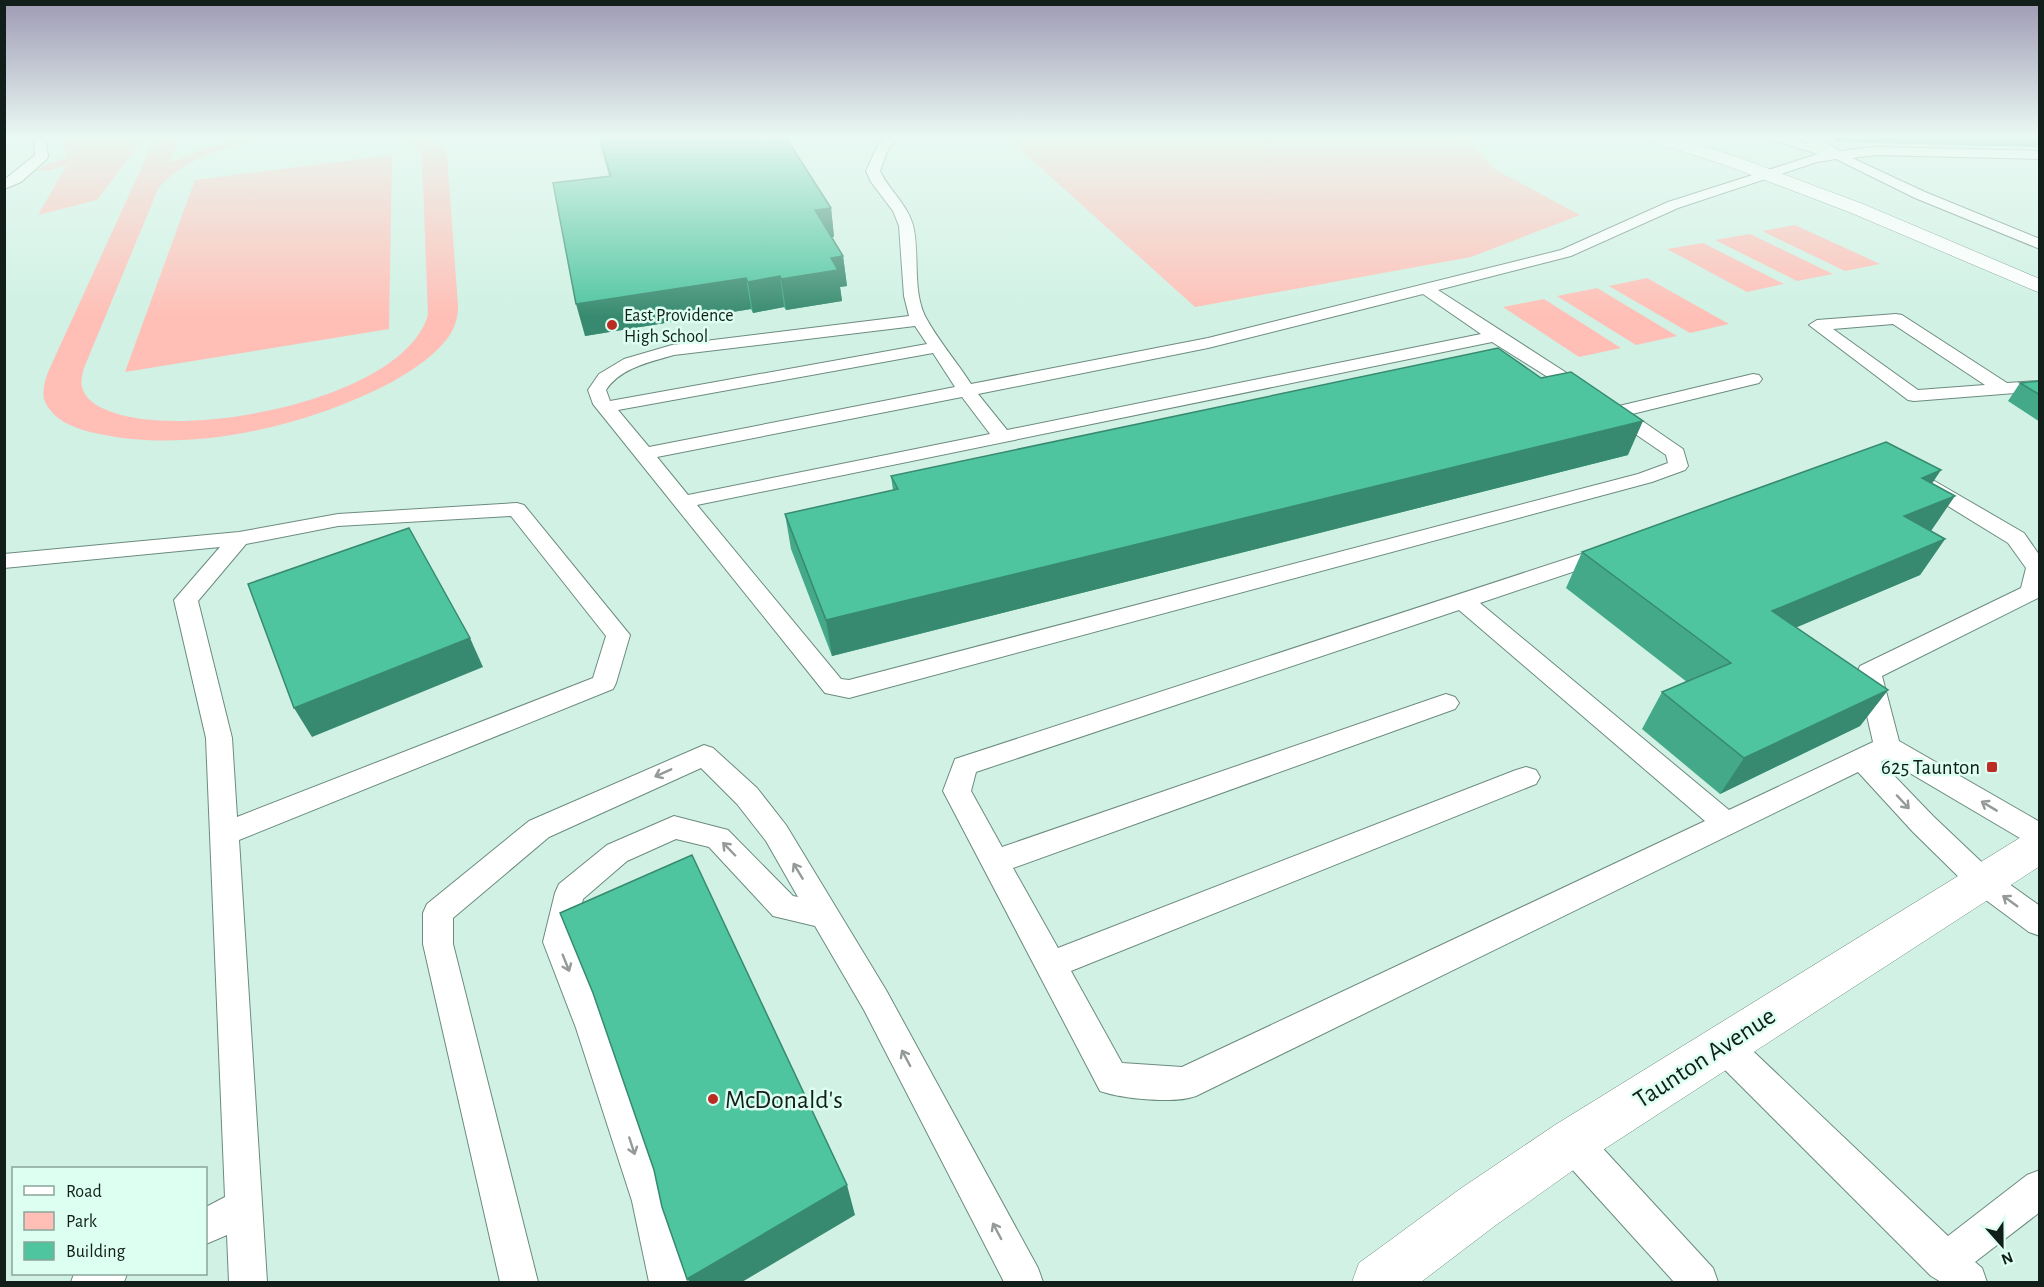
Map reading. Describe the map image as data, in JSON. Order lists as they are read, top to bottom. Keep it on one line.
{"streets":{"main road":["Taunton Avenue"]},"places":{"other":["East Providence High School","McDonald's"],"transit":["625 Taunton"]},"legend":["Road","Park","Building"],"north":"bottom"}
